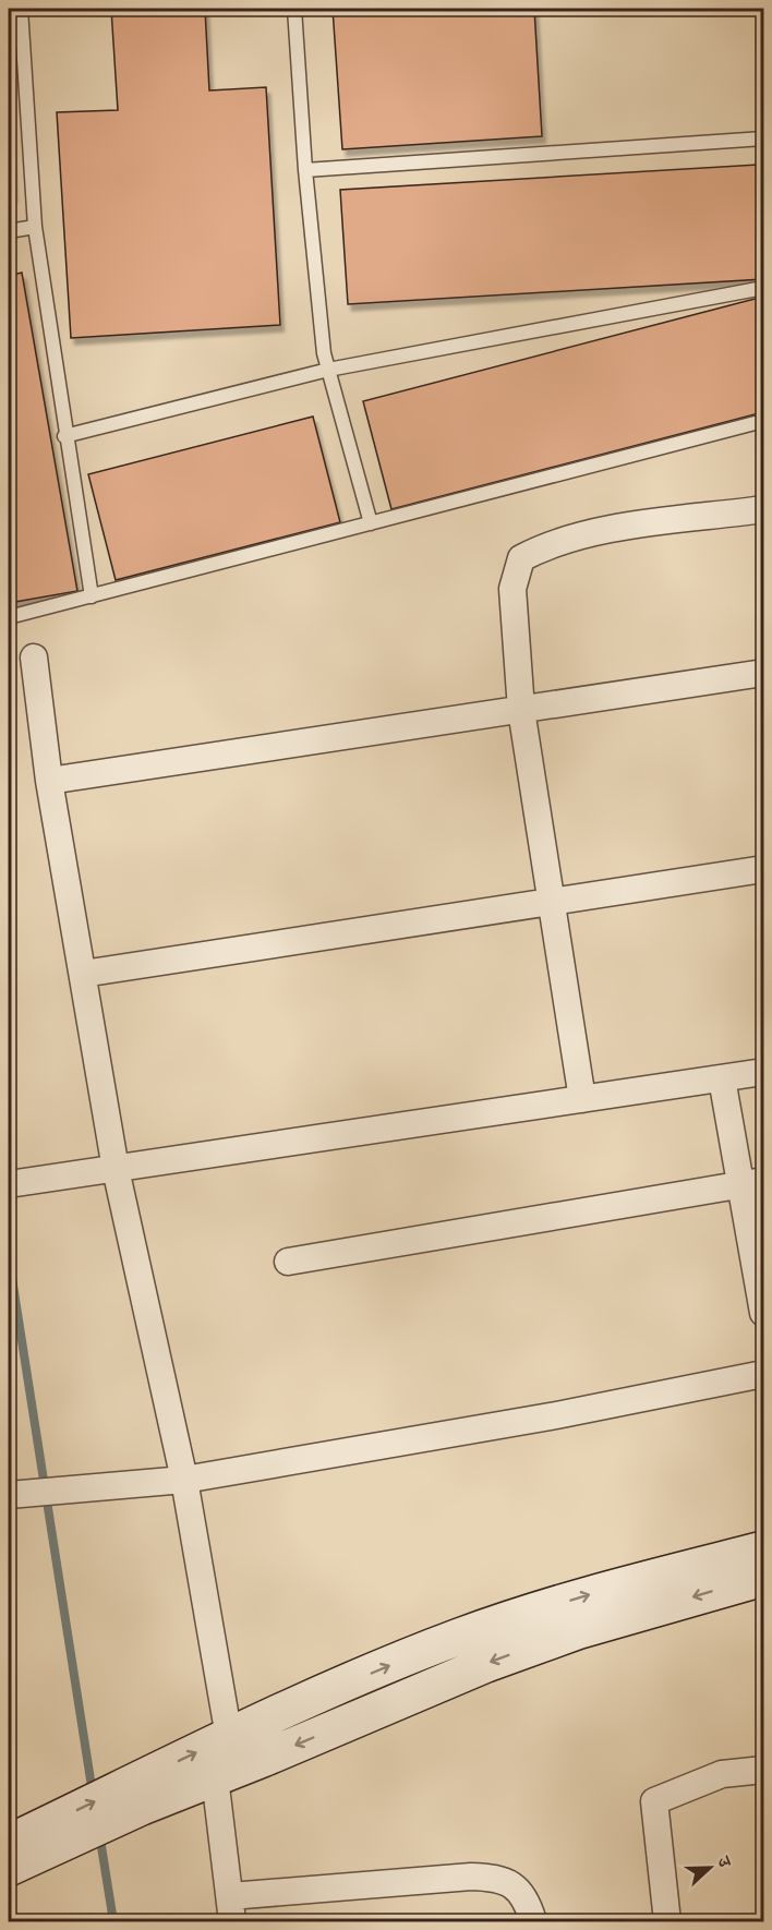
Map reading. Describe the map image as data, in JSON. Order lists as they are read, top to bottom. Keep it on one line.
{"north":"right"}
